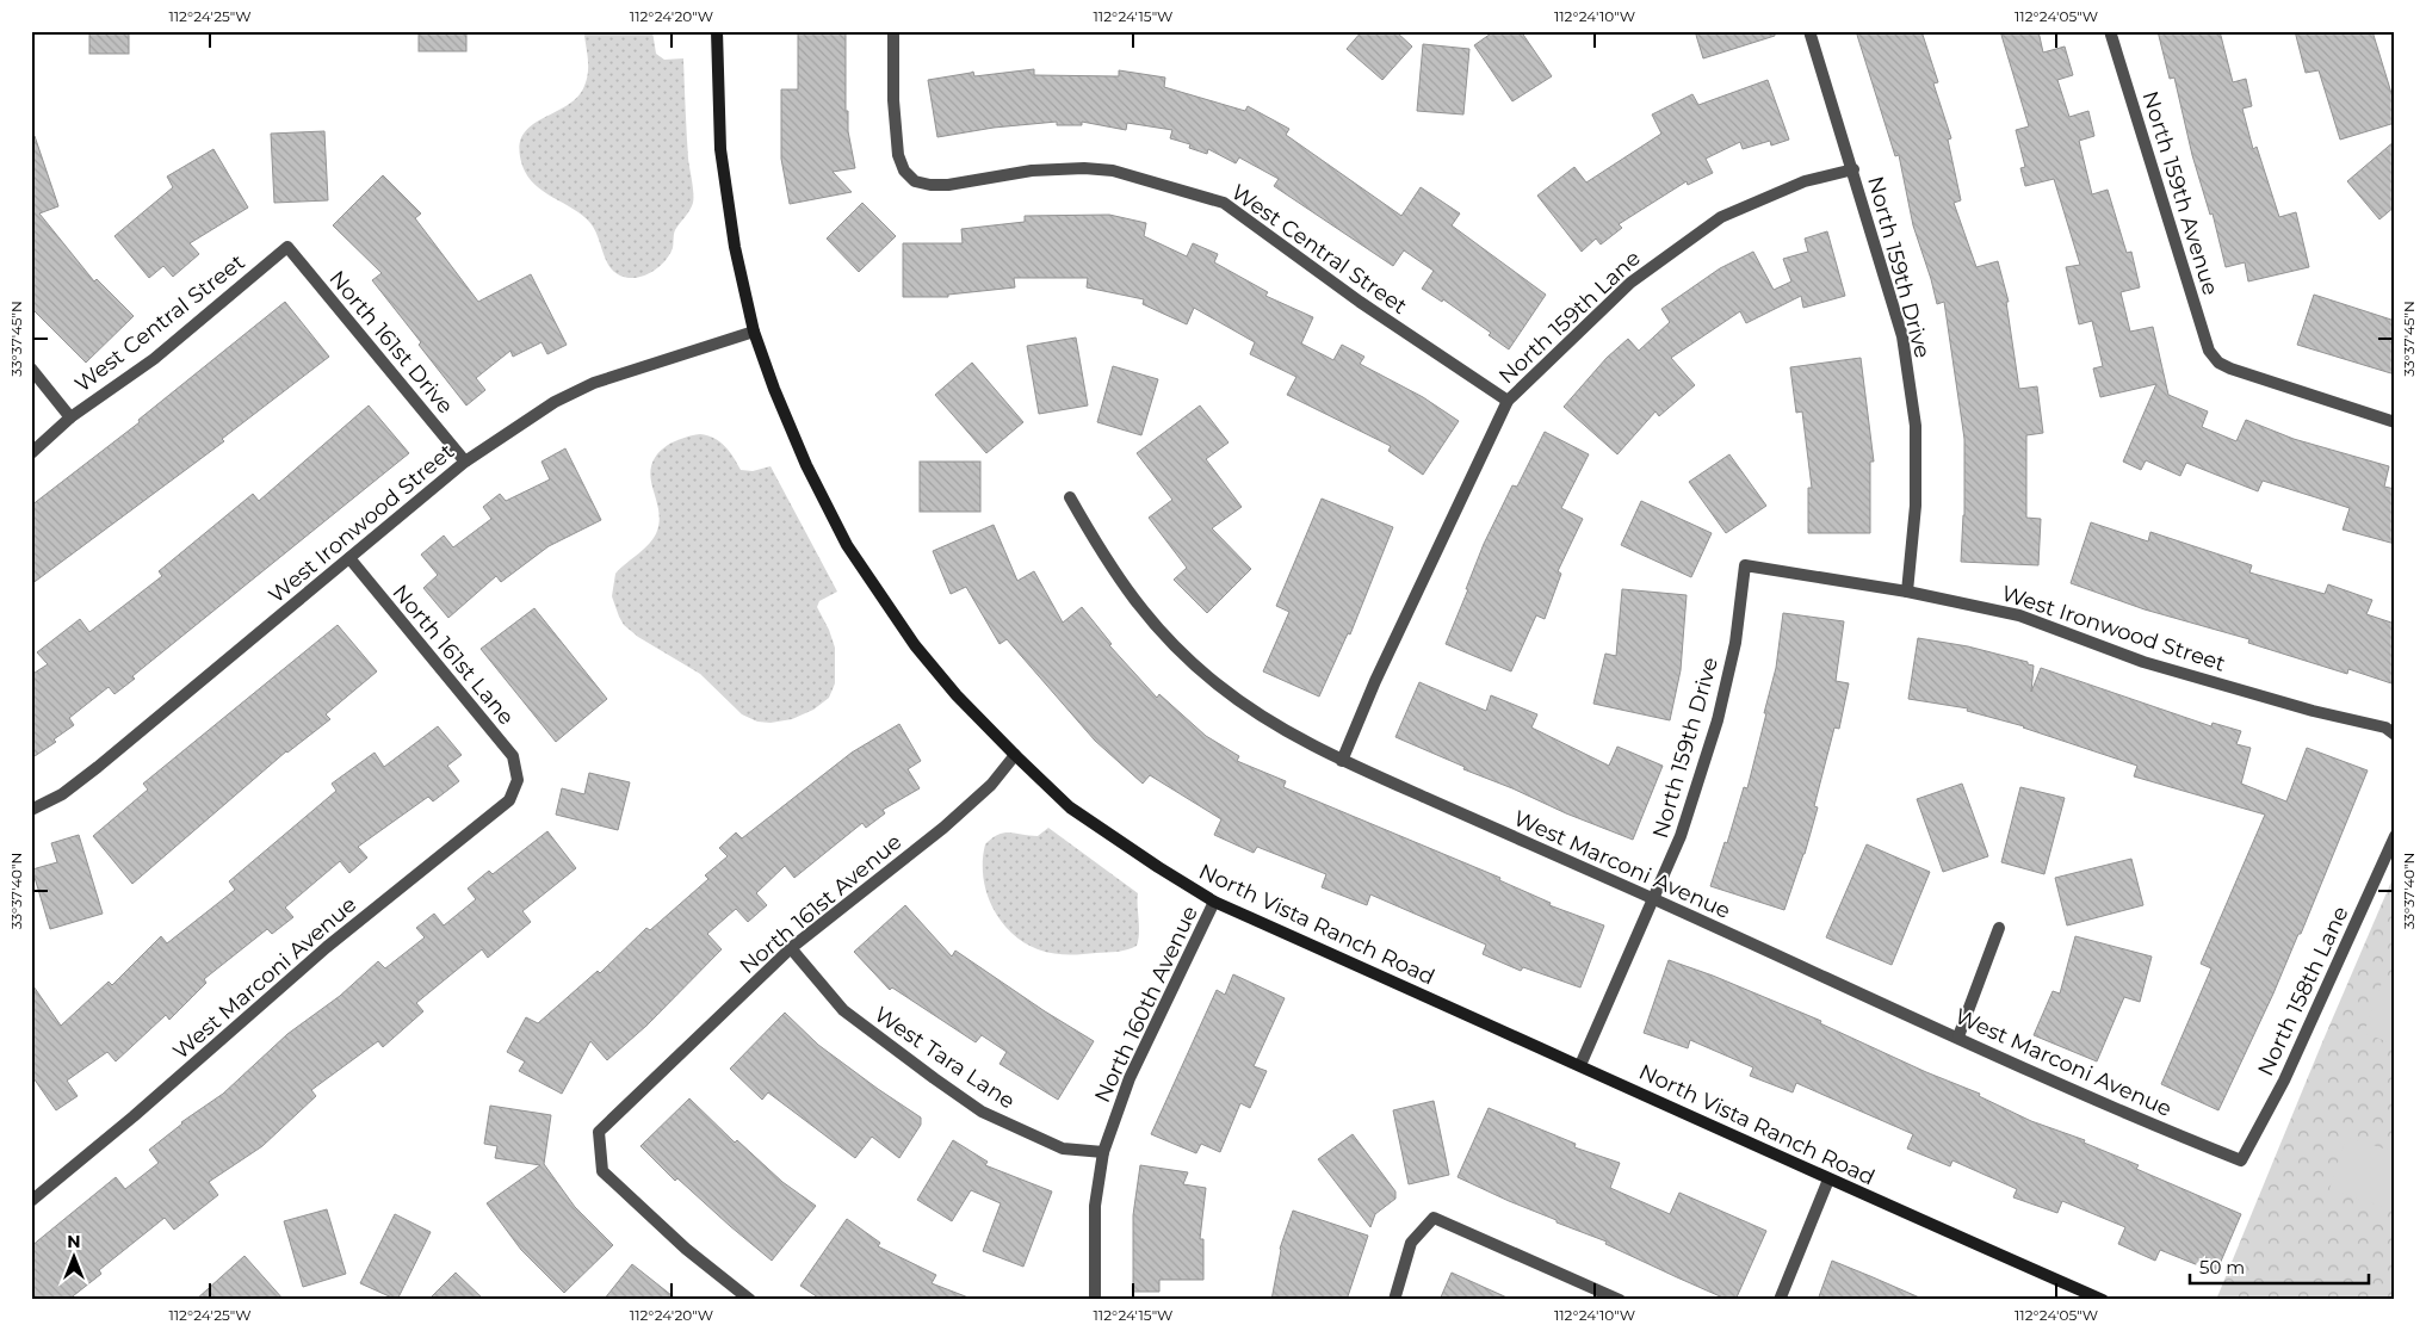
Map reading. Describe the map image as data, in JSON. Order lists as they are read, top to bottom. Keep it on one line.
{"streets":{"street":["North 159th Avenue","West Central Street","North 159th Drive","North 159th Lane","North 161st Drive","West Ironwood Street","North 161st Lane","West Marconi Avenue","North 161st Avenue","North Vista Ranch Road","North 158th Lane","North 160th Avenue","West Tara Lane"]},"crossings":[["West Central Street","North 159th Lane"],["West Central Street","North 161st Drive"],["North 159th Drive","North 159th Lane"],["North 159th Drive","West Ironwood Street"],["North 159th Drive","West Marconi Avenue"],["North 159th Drive","North Vista Ranch Road"],["North 159th Lane","West Marconi Avenue"],["North 161st Drive","West Ironwood Street"],["West Ironwood Street","North 161st Lane"],["West Ironwood Street","North Vista Ranch Road"],["North 161st Lane","West Marconi Avenue"],["West Marconi Avenue","North 158th Lane"],["North 161st Avenue","North Vista Ranch Road"],["North 161st Avenue","West Tara Lane"],["North Vista Ranch Road","North 160th Avenue"],["North 160th Avenue","West Tara Lane"]],"scale_bar":"50 m","north":"top","coordinates":["112°24'25\"W","112°24'20\"W","112°24'15\"W","112°24'10\"W","112°24'05\"W","33°37'45\"N","33°37'40\"N"]}
